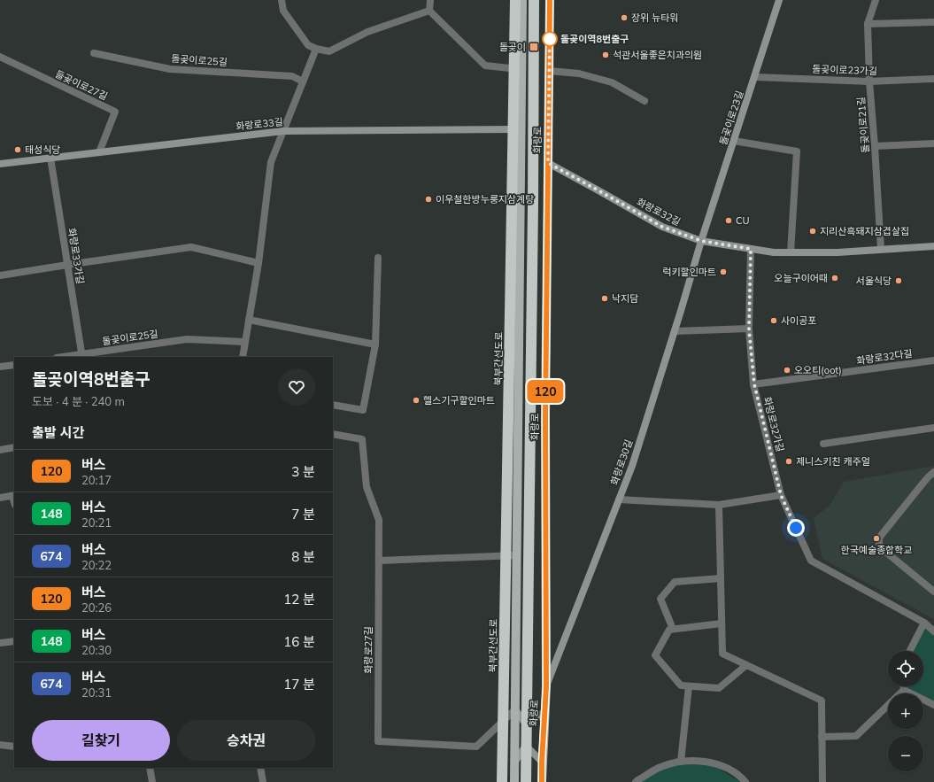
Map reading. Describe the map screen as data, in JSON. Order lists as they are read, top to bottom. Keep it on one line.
{"streets":{"highway":["북부간선도로"],"main road":["화랑로"],"street":["돌곶이로25길","돌곶이로23가길","돌곶이로27길","돌곶이로23길","화랑로33길","돌곶이로21길","화랑로32길","화랑로33가길","화랑로32다길","화랑로32가길","화랑로30길","화랑로27길"]},"crossings":[["돌곶이로25길","화랑로33가길"],["돌곶이로23가길","돌곶이로23길"],["돌곶이로23가길","돌곶이로21길"],["돌곶이로27길","화랑로33길"],["돌곶이로23길","화랑로32길"],["돌곶이로23길","화랑로30길"],["화랑로33길","화랑로"],["화랑로33길","화랑로33가길"],["돌곶이로21길","화랑로32길"],["화랑로","화랑로32길"],["화랑로","화랑로30길"],["화랑로","화랑로27길"],["화랑로32길","화랑로32가길"],["화랑로32길","화랑로30길"],["화랑로32다길","화랑로32가길"]],"places":{"other":["장위 뉴타워","돌곶이역8번출구","석관서울좋은치과의원","태성식당","이우철한방누룽지삼계탕","CU","지리산흑돼지삼겹살집","럭키할인마트","오늘구이어때","서울식당","낙지담","사이공포","오오티(oot)","헬스기구할인마트","제니스키친 캐주얼","한국예술종합학교"],"transit":["돌곶이"]},"lines":["bus line 120"],"page":{"on_map":"120","heading":[["돌곶이역8번출구","도보 · 4 분 · 240 m"],"출발 시간"],"list":[{"mark":"120","name":"버스","note":"20:17","value":"3 분"},{"mark":"148","name":"버스","note":"20:21","value":"7 분"},{"mark":"674","name":"버스","note":"20:22","value":"8 분"},{"mark":"120","name":"버스","note":"20:26","value":"12 분"},{"mark":"148","name":"버스","note":"20:30","value":"16 분"},{"mark":"674","name":"버스","note":"20:31","value":"17 분"}],"map_buttons":["+","−"],"buttons":["길찾기","승차권"]}}
